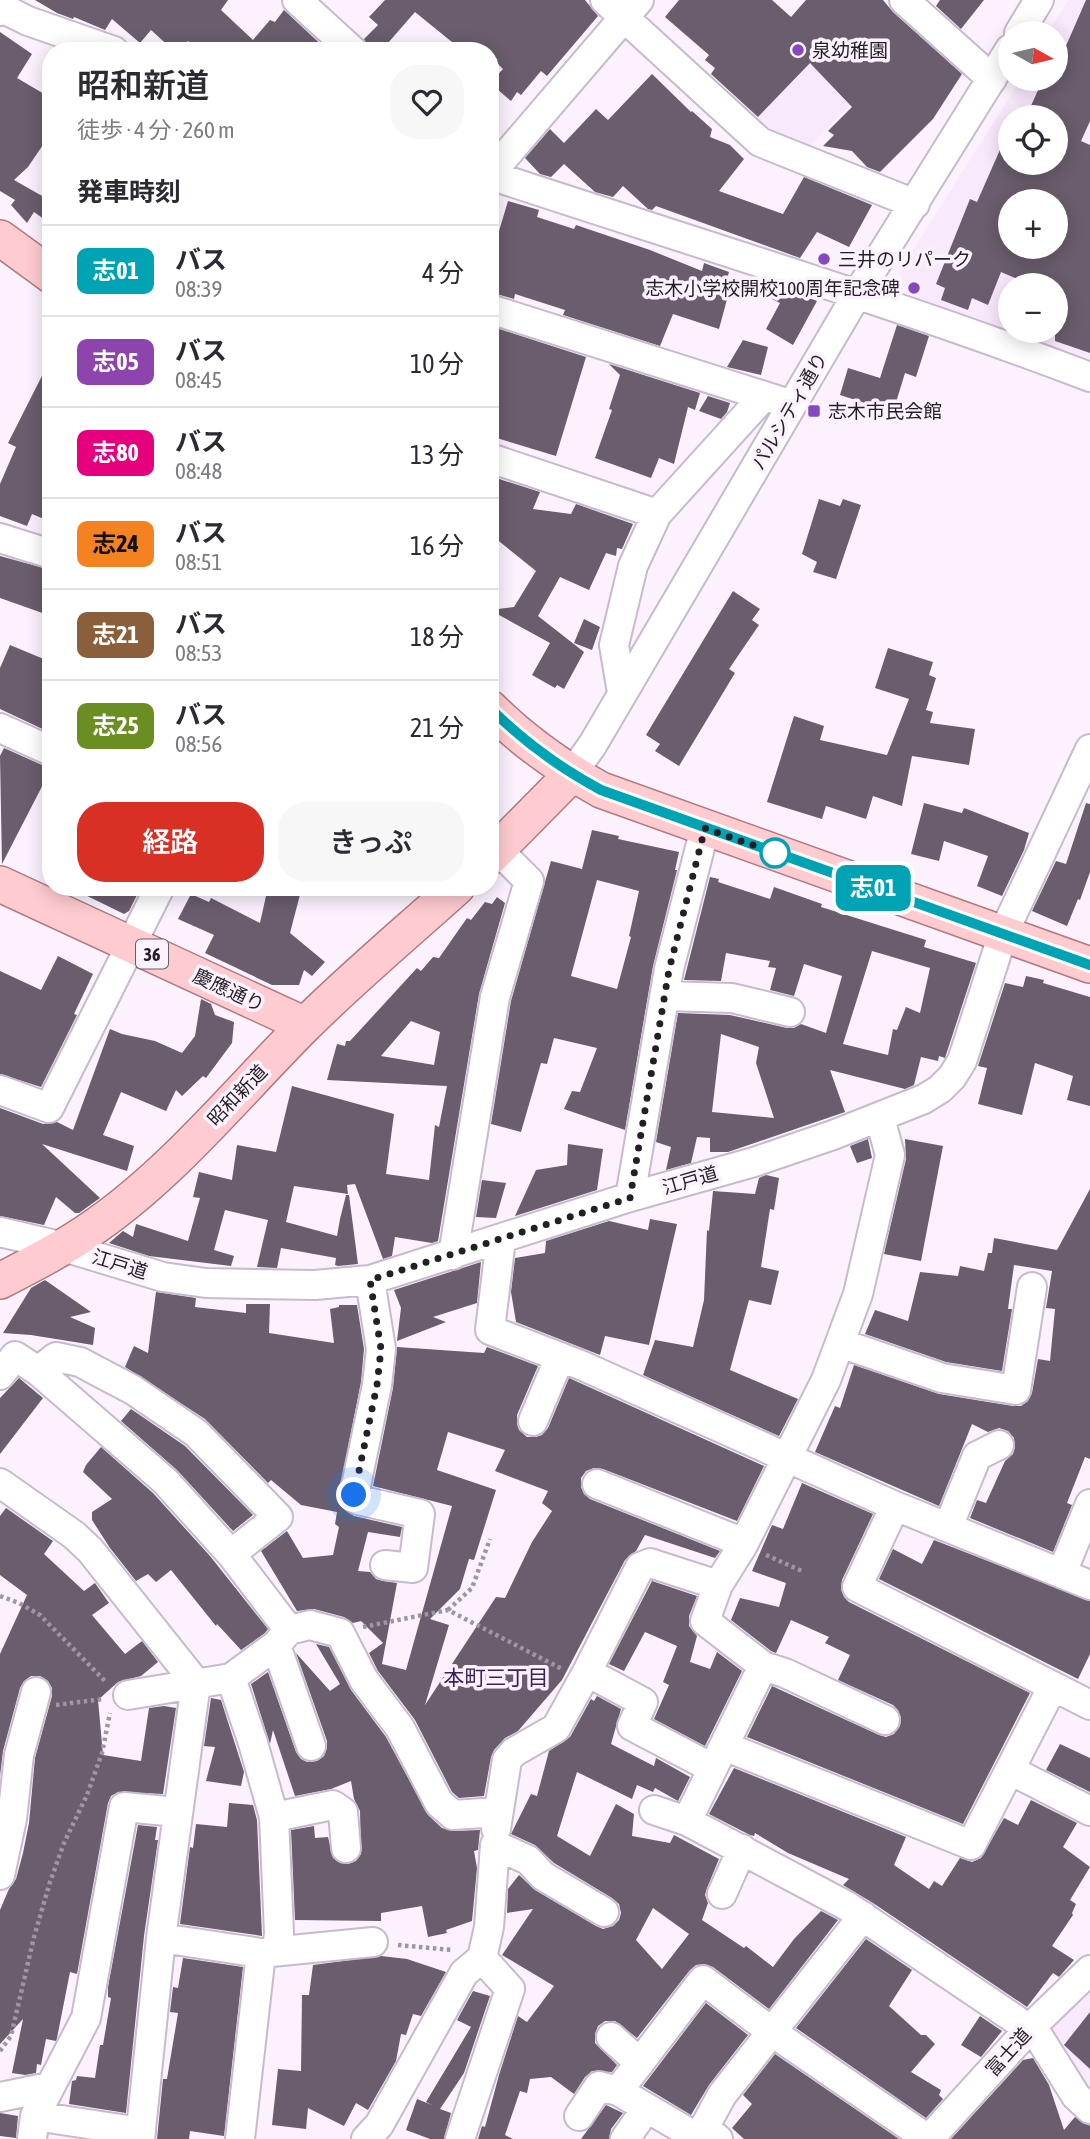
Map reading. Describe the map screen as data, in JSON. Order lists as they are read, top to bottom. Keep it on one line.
{"streets":{"main road":["36","慶應通り","昭和新道"],"street":["パルシティ通り","江戸道","富士道"]},"crossings":[["慶應通り","昭和新道"],["昭和新道","江戸道"]],"districts":["本町三丁目"],"places":{"other":["泉幼稚園","三井のリパーク","志木小学校開校100周年記念碑"],"transit":["志木市民会館"]},"lines":["bus line 志01"],"north":"right","page":{"on_map":"志01","map_buttons":["+","−"],"heading":[["昭和新道","徒歩 · 4 分 · 260 m"],"発車時刻"],"list":[{"mark":"志01","name":"バス","note":"08:39","value":"4 分"},{"mark":"志05","name":"バス","note":"08:45","value":"10 分"},{"mark":"志80","name":"バス","note":"08:48","value":"13 分"},{"mark":"志24","name":"バス","note":"08:51","value":"16 分"},{"mark":"志21","name":"バス","note":"08:53","value":"18 分"},{"mark":"志25","name":"バス","note":"08:56","value":"21 分"}],"buttons":["経路","きっぷ"]}}
